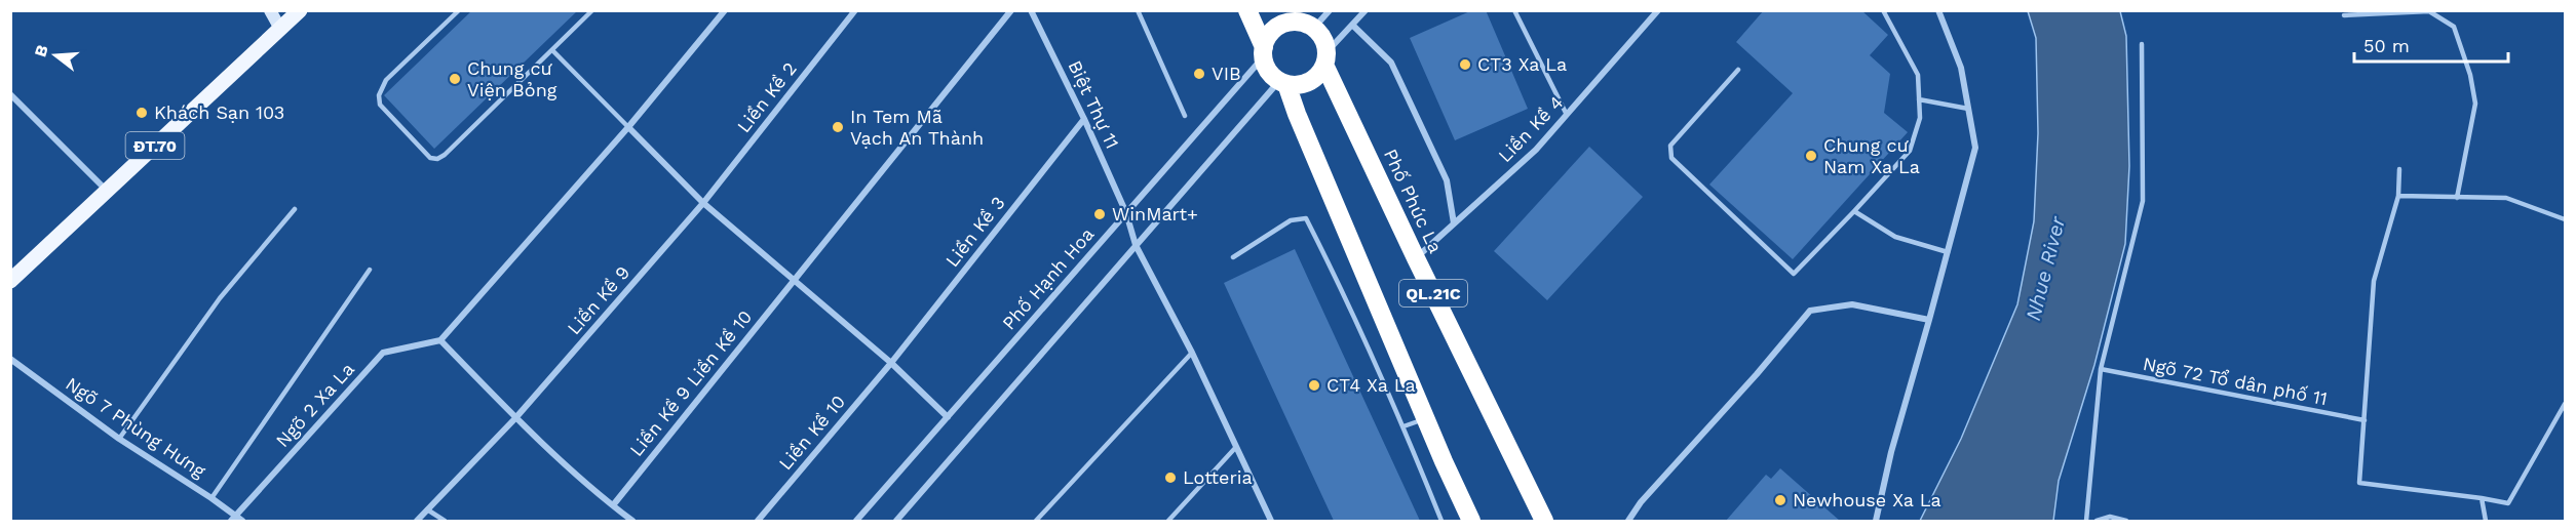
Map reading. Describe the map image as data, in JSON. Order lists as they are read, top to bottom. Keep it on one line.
{"streets":{"highway":["Phố Phúc La","QL.21C"],"main road":["ĐT.70"],"street":["Liền Kề 2","Biệt Thự 11","Liền Kề 4","Liền Kề 3","Phố Hạnh Hoa","Liền Kề 9","Liền Kề 9 Liền Kề 10","Ngõ 2 Xa La","Ngõ 7 Phùng Hưng","Liền Kề 10"],"lane":["Ngõ 72 Tổ dân phố 11"]},"crossings":[["Liền Kề 2","Liền Kề 9"],["Biệt Thự 11","Liền Kề 3"],["Biệt Thự 11","Phố Hạnh Hoa"],["Liền Kề 4","Phố Phúc La"],["Phố Phúc La","Phố Hạnh Hoa"],["Phố Phúc La","QL.21C"],["Liền Kề 3","Liền Kề 10"],["Phố Hạnh Hoa","QL.21C"],["Ngõ 2 Xa La","Ngõ 7 Phùng Hưng"]],"water":["Nhue River"],"places":["CT3 Xa La","VIB","Chung cư Viện Bỏng","Khách Sạn 103","In Tem Mã Vạch An Thành","Chung cư Nam Xa La","WinMart+","CT4 Xa La","Lotteria","Newhouse Xa La"],"scale_bar":"50 m","north":"left"}
